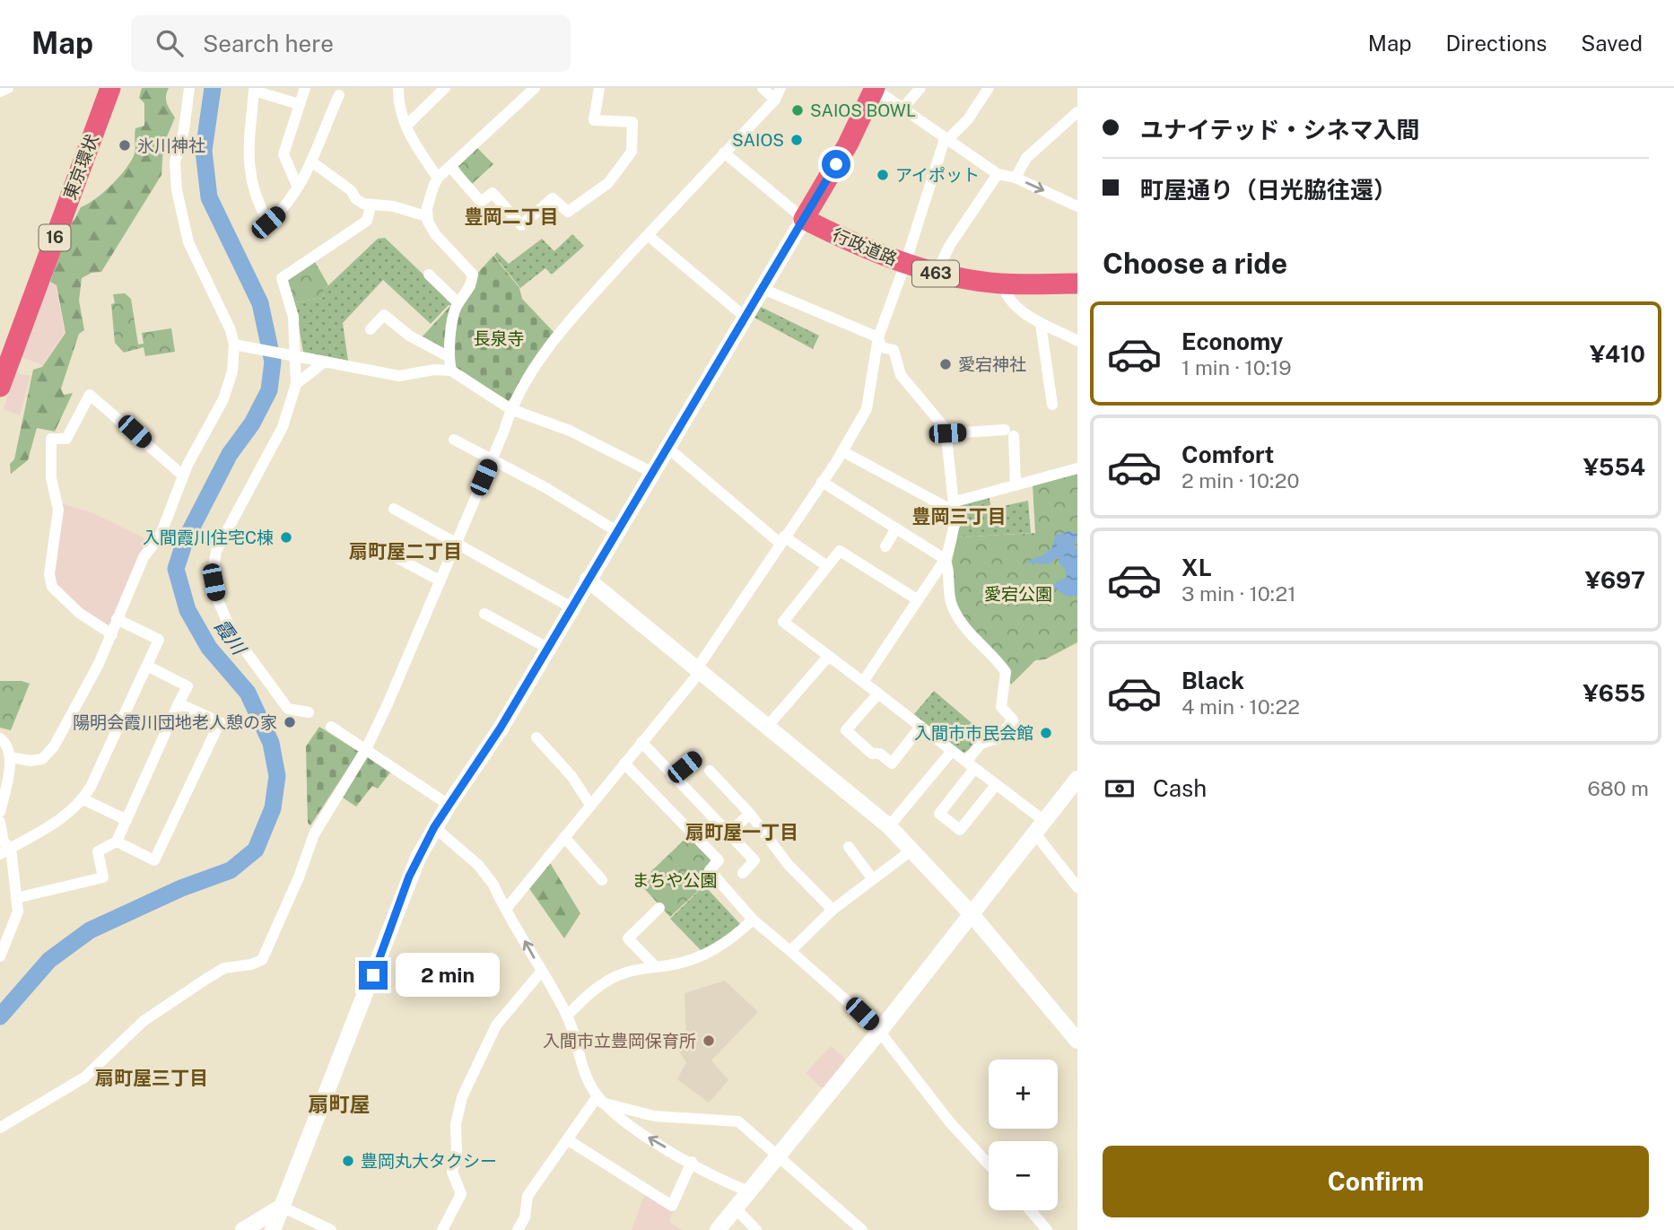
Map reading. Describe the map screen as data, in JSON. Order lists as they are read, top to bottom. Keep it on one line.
{"streets":{"highway":["東京環状","16","行政道路","463"]},"districts":["豊岡二丁目","豊岡三丁目","扇町屋二丁目","扇町屋一丁目","扇町屋三丁目","扇町屋"],"water":["霞川"],"parks":["長泉寺","愛宕公園","まちや公園"],"places":["SAIOS BOWL","SAIOS","氷川神社","アイポット","愛宕神社","入間霞川住宅C棟","陽明会霞川団地老人憩の家","入間市市民会館","入間市立豊岡保育所","豊岡丸大タクシー"],"page":{"header":"Map","search":"Search here","nav":["Map","Directions","Saved"],"banner":["ユナイテッド・シネマ入間","町屋通り（日光脇往還）"],"heading":"Choose a ride","list":[{"name":"Economy","note":"1 min · 10:19","value":"¥410"},{"name":"Comfort","note":"2 min · 10:20","value":"¥554"},{"name":"XL","note":"3 min · 10:21","value":"¥697"},{"name":"Black","note":"4 min · 10:22","value":"¥655"}],"pay":["Cash","680 m"],"bubble":"2 min","map_buttons":["+","−"],"buttons":"Confirm"}}
